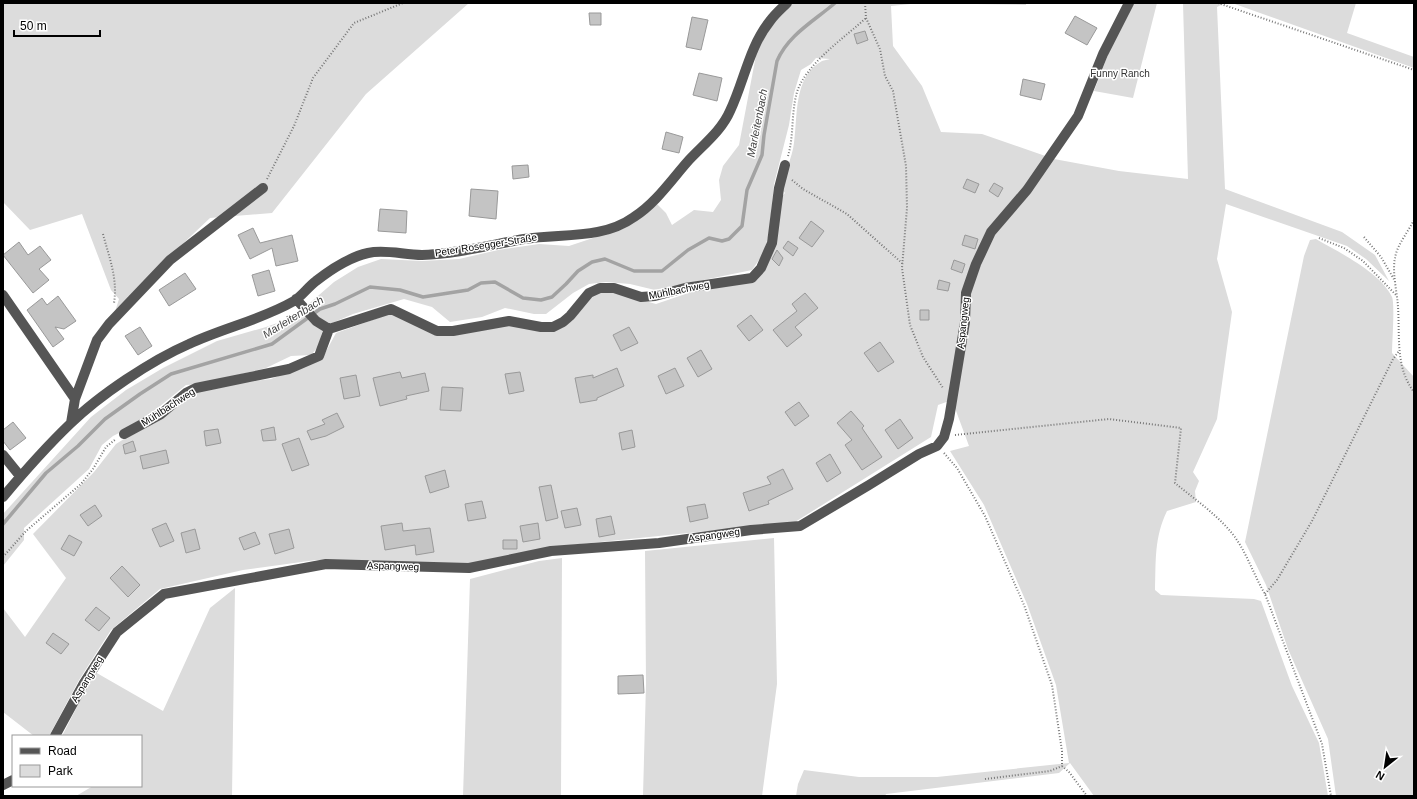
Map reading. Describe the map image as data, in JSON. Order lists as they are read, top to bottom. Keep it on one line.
{"streets":{"street":["Peter Rosegger-Straße","Mühlbachweg","Aspangweg"]},"water":["Marleitenbach"],"parks":["Funny Ranch"],"legend":["Road","Park"],"scale_bar":"50 m","north":"bottom left"}
